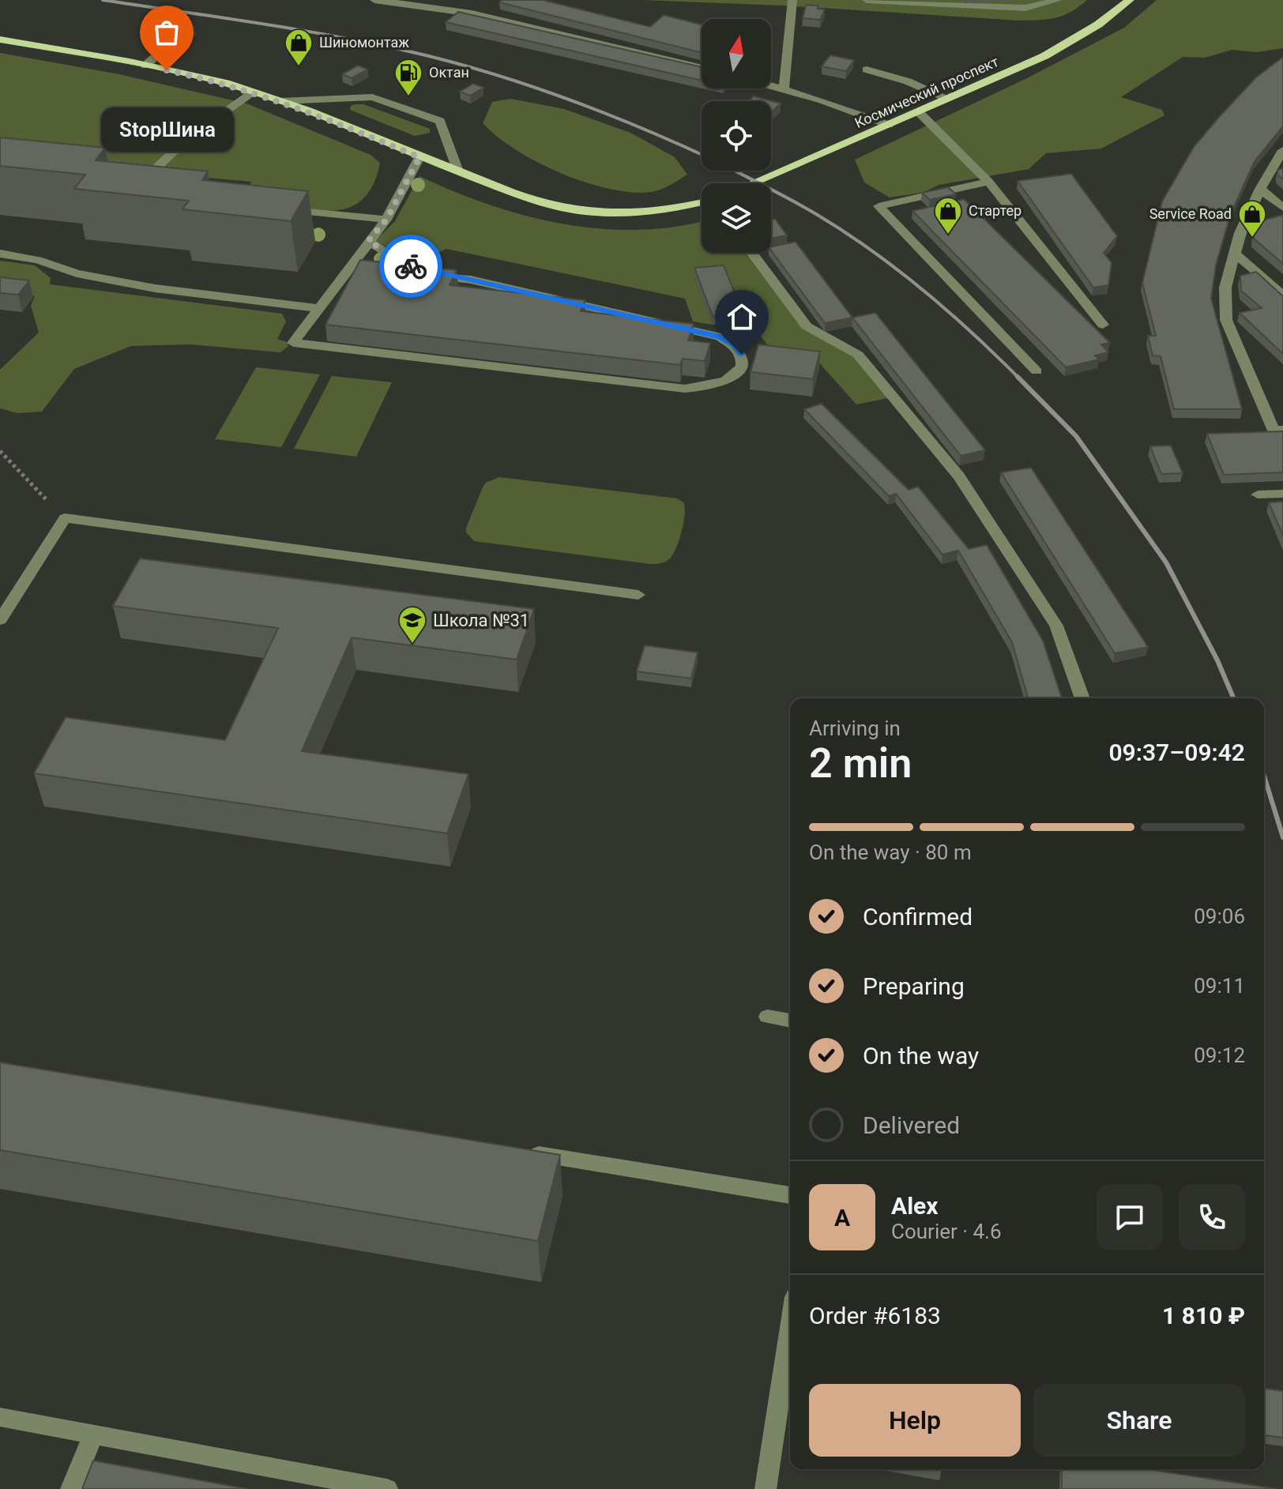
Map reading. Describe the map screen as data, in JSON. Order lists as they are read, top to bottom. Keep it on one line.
{"streets":{"main road":["Космический проспект"]},"places":{"shop":["Шиномонтаж","Стартер","Service Road"],"other":["StopШина"],"fuel station":["Октан"],"school or university":["Школа №31"]},"north":"top","page":{"bubble":"StopШина","heading":["2 min","Arriving in","09:37–09:42"],"panel":["Alex","Courier · 4.6","Order #6183","1 810 ₽"],"bar":"On the way · 80 m","list":[["Confirmed","09:06"],["Preparing","09:11"],["On the way","09:12"],"Delivered"],"round":"A","buttons":["Help","Share"]}}
